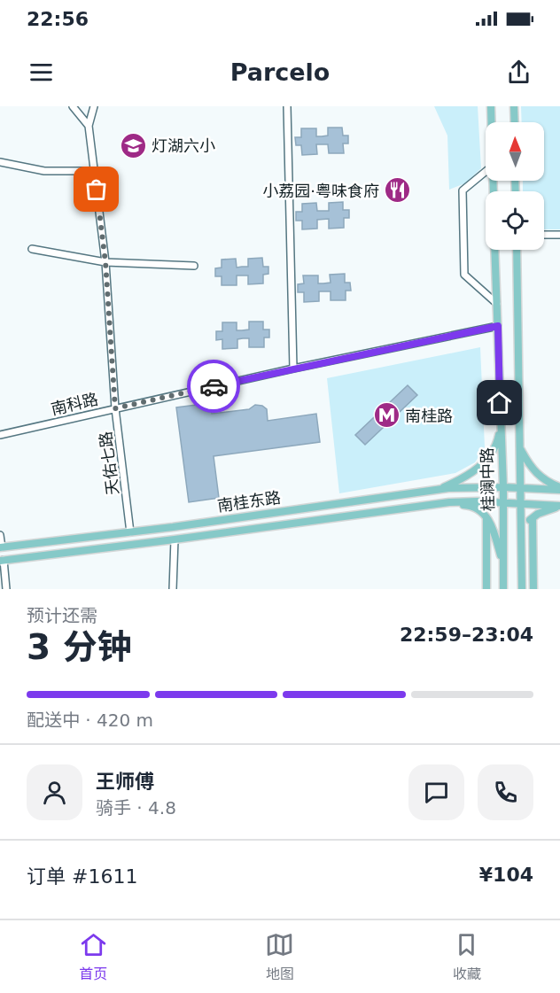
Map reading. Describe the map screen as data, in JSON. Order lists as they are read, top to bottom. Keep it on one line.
{"streets":{"main road":["桂澜中路","南桂东路"],"street":["南科路","天佑七路"]},"crossings":[["南科路","天佑七路"],["南科路","桂澜中路"],["天佑七路","南桂东路"],["桂澜中路","南桂东路"]],"places":{"school or university":["灯湖六小"],"restaurant":["小荔园·粤味食府"],"metro station":["南桂路"]},"north":"top","page":{"status":"22:56","header":"Parcelo","heading":["3 分钟","预计还需","22:59–23:04"],"panel":["王师傅","骑手 · 4.8","订单 #1611","¥104"],"bar":"配送中 · 420 m","tabs":["首页","地图","收藏"]}}
